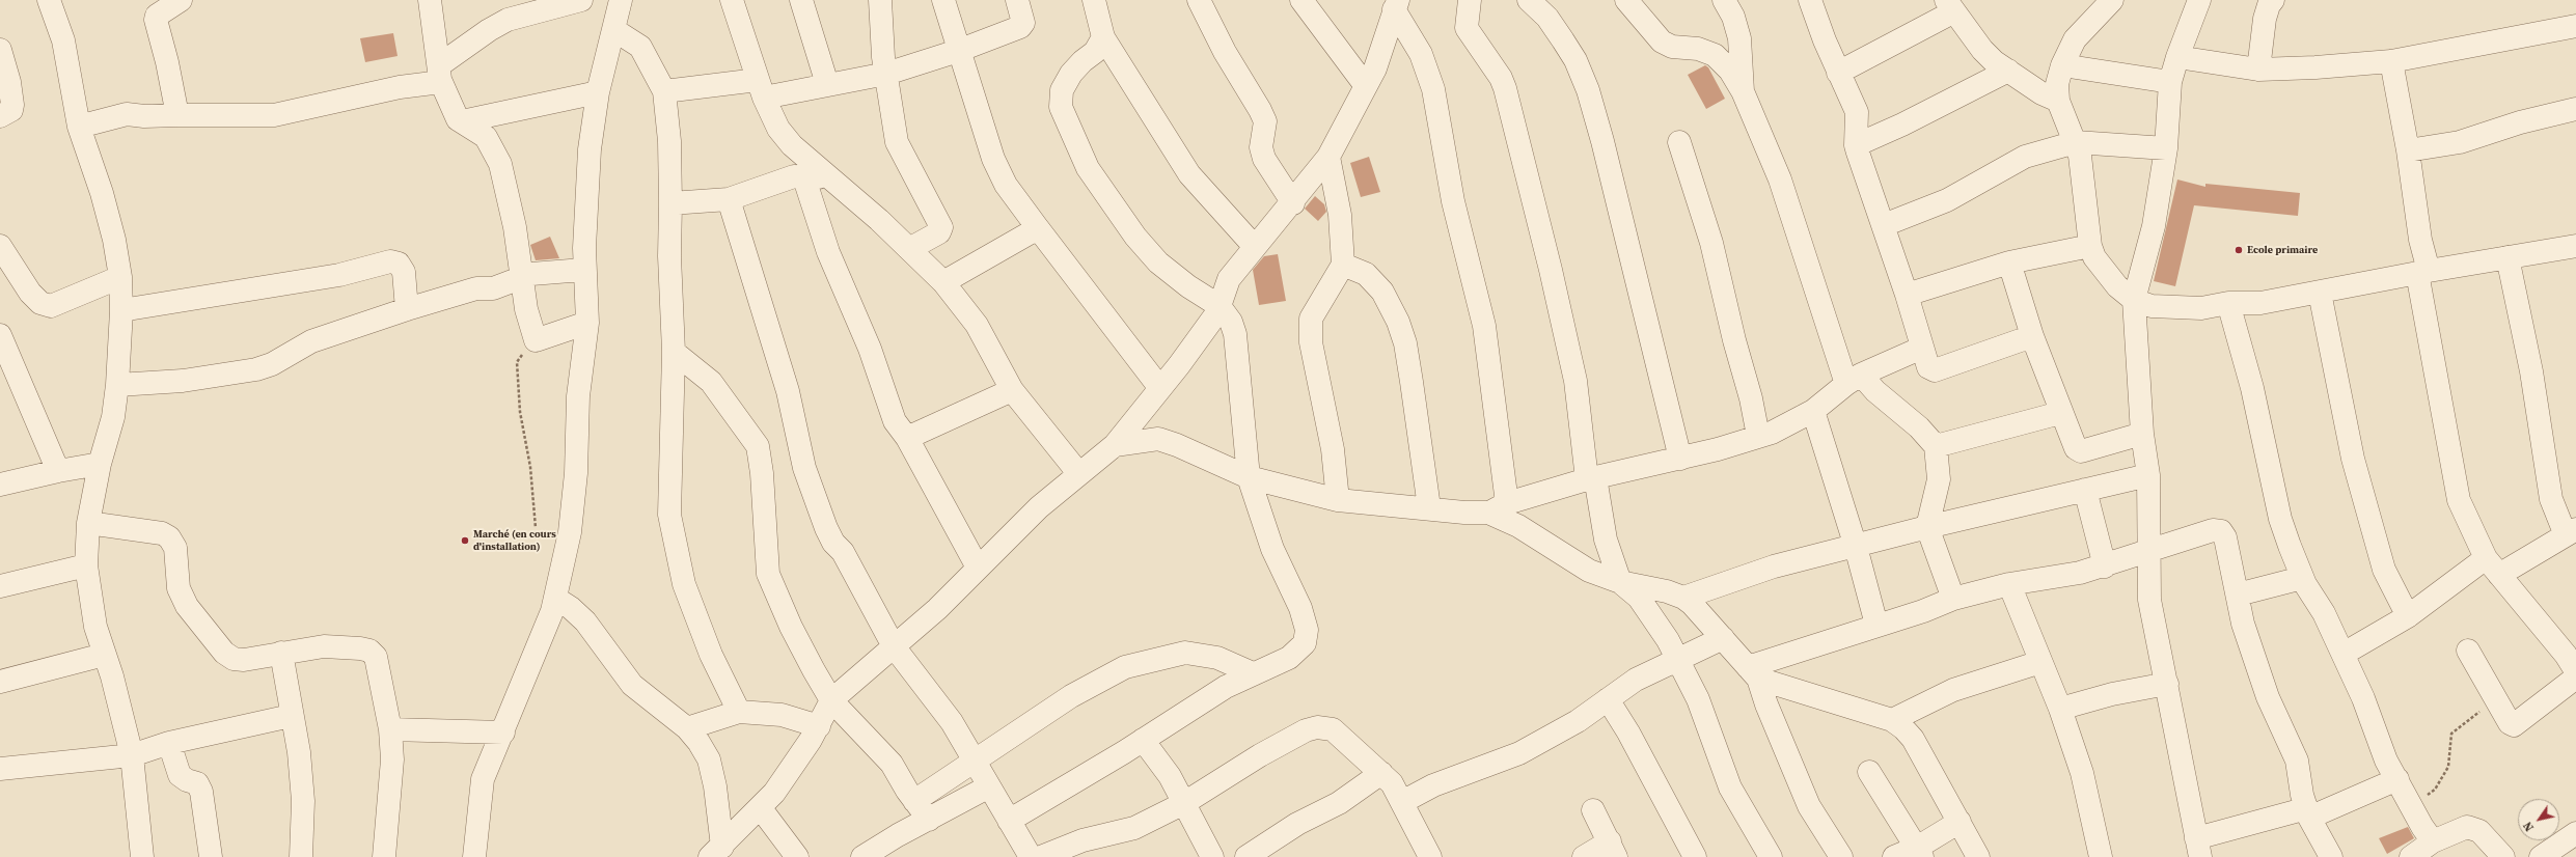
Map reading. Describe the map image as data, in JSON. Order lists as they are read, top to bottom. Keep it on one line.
{"places":["Ecole primaire","Marché (en cours d'installation)"],"north":"bottom left"}
